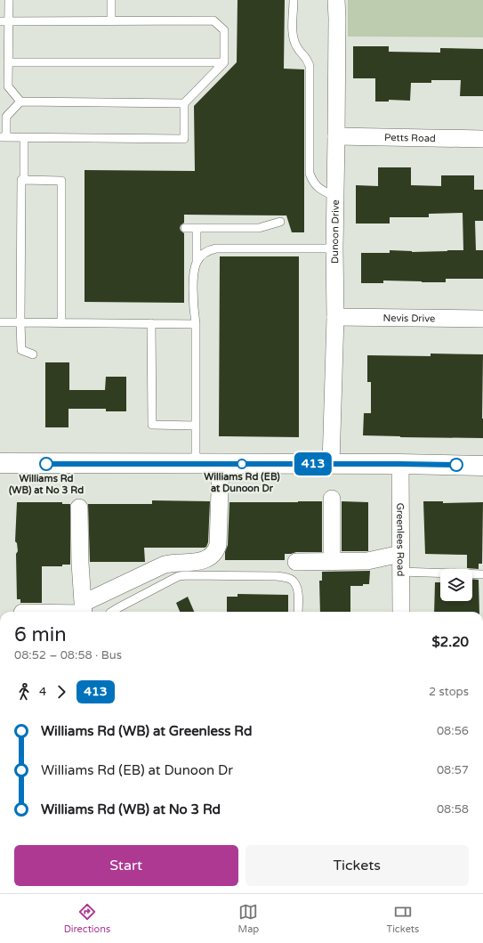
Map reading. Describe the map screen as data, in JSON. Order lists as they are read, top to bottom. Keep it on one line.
{"streets":{"street":["Petts Road","Dunoon Drive","Nevis Drive","Greenlees Road"]},"crossings":[["Petts Road","Dunoon Drive"],["Dunoon Drive","Nevis Drive"]],"places":["Williams Rd (WB) at No 3 Rd","Williams Rd (EB) at Dunoon Dr"],"lines":["bus line 413"],"page":{"on_map":"413","heading":["6 min","08:52 – 08:58 · Bus","$2.20"],"legs":["4","413","2 stops"],"list":[{"name":"Williams Rd (WB) at Greenless Rd","value":"08:56"},{"name":"Williams Rd (EB) at Dunoon Dr","value":"08:57"},{"name":"Williams Rd (WB) at No 3 Rd","value":"08:58"}],"buttons":["Start","Tickets"],"tabs":["Directions","Map","Tickets"]}}
